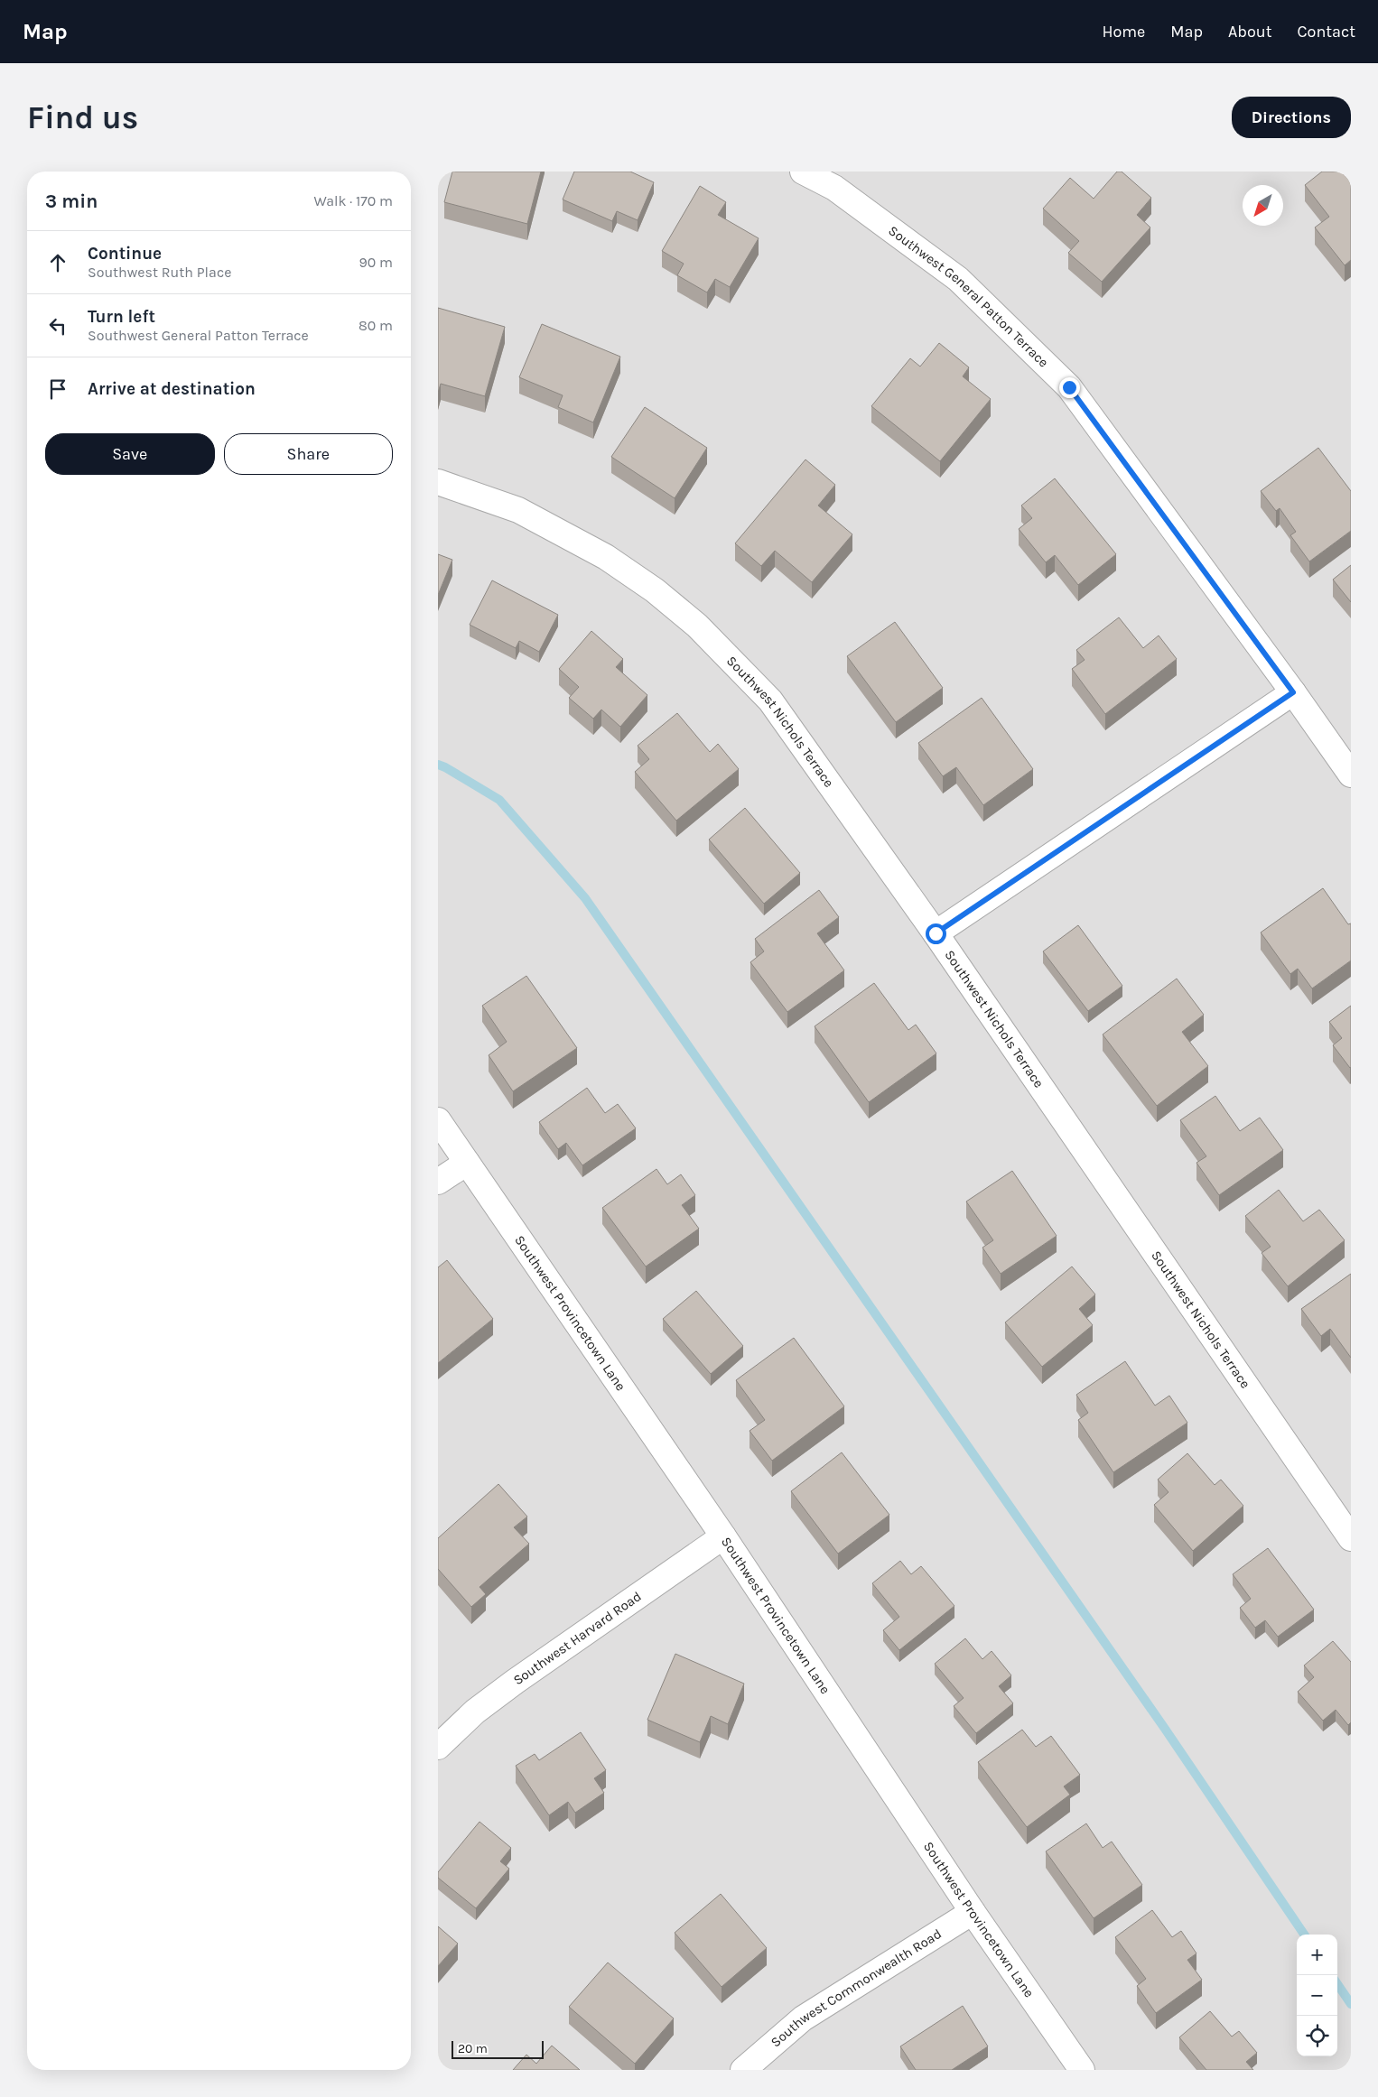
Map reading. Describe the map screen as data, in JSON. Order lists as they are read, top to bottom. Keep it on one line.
{"streets":{"street":["Southwest General Patton Terrace","Southwest Nichols Terrace","Southwest Provincetown Lane","Southwest Harvard Road","Southwest Commonwealth Road"]},"crossings":[["Southwest Provincetown Lane","Southwest Harvard Road"],["Southwest Provincetown Lane","Southwest Commonwealth Road"]],"scale_bar":"20 m","north":"bottom left","page":{"header":"Map","nav":["Home","Map","About","Contact"],"buttons":["Directions",["Save","Share"]],"title":"Find us","heading":["3 min","Walk · 170 m"],"list":[["Continue","Southwest Ruth Place","90 m"],["Turn left","Southwest General Patton Terrace","80 m"],"Arrive at destination"],"map_buttons":["+","−"],"scale":"20 m"}}
